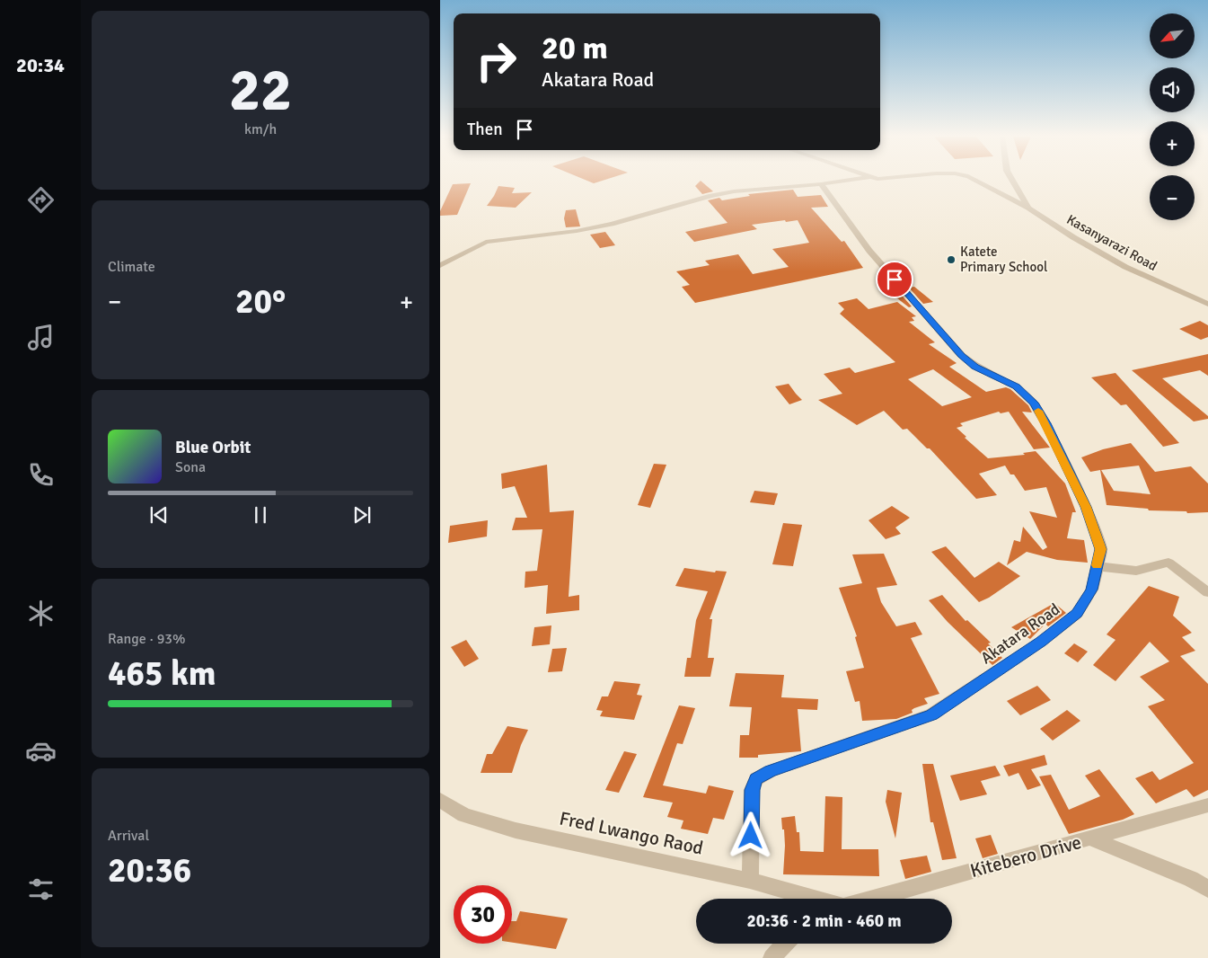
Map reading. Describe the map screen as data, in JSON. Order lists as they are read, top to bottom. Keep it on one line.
{"streets":{"street":["Kasanyarazi Road","Akatara Road","Fred Lwango Raod","Kitebero Drive"]},"crossings":[["Akatara Road","Fred Lwango Raod"]],"places":["Katete Primary School"],"north":"bottom left","page":{"tabs":"20:34","tile":[["22","km/h"],"Climate",["Range · 93%","465 km"],["Arrival","20:36"]],"map_buttons":["+","−"],"turn":["20 m","Akatara Road"],"then":"Then","heat":["−","20°","+"],"song":["Blue Orbit","Sona"],"limit":"30","trip":"20:36 · 2 min · 460 m"}}
